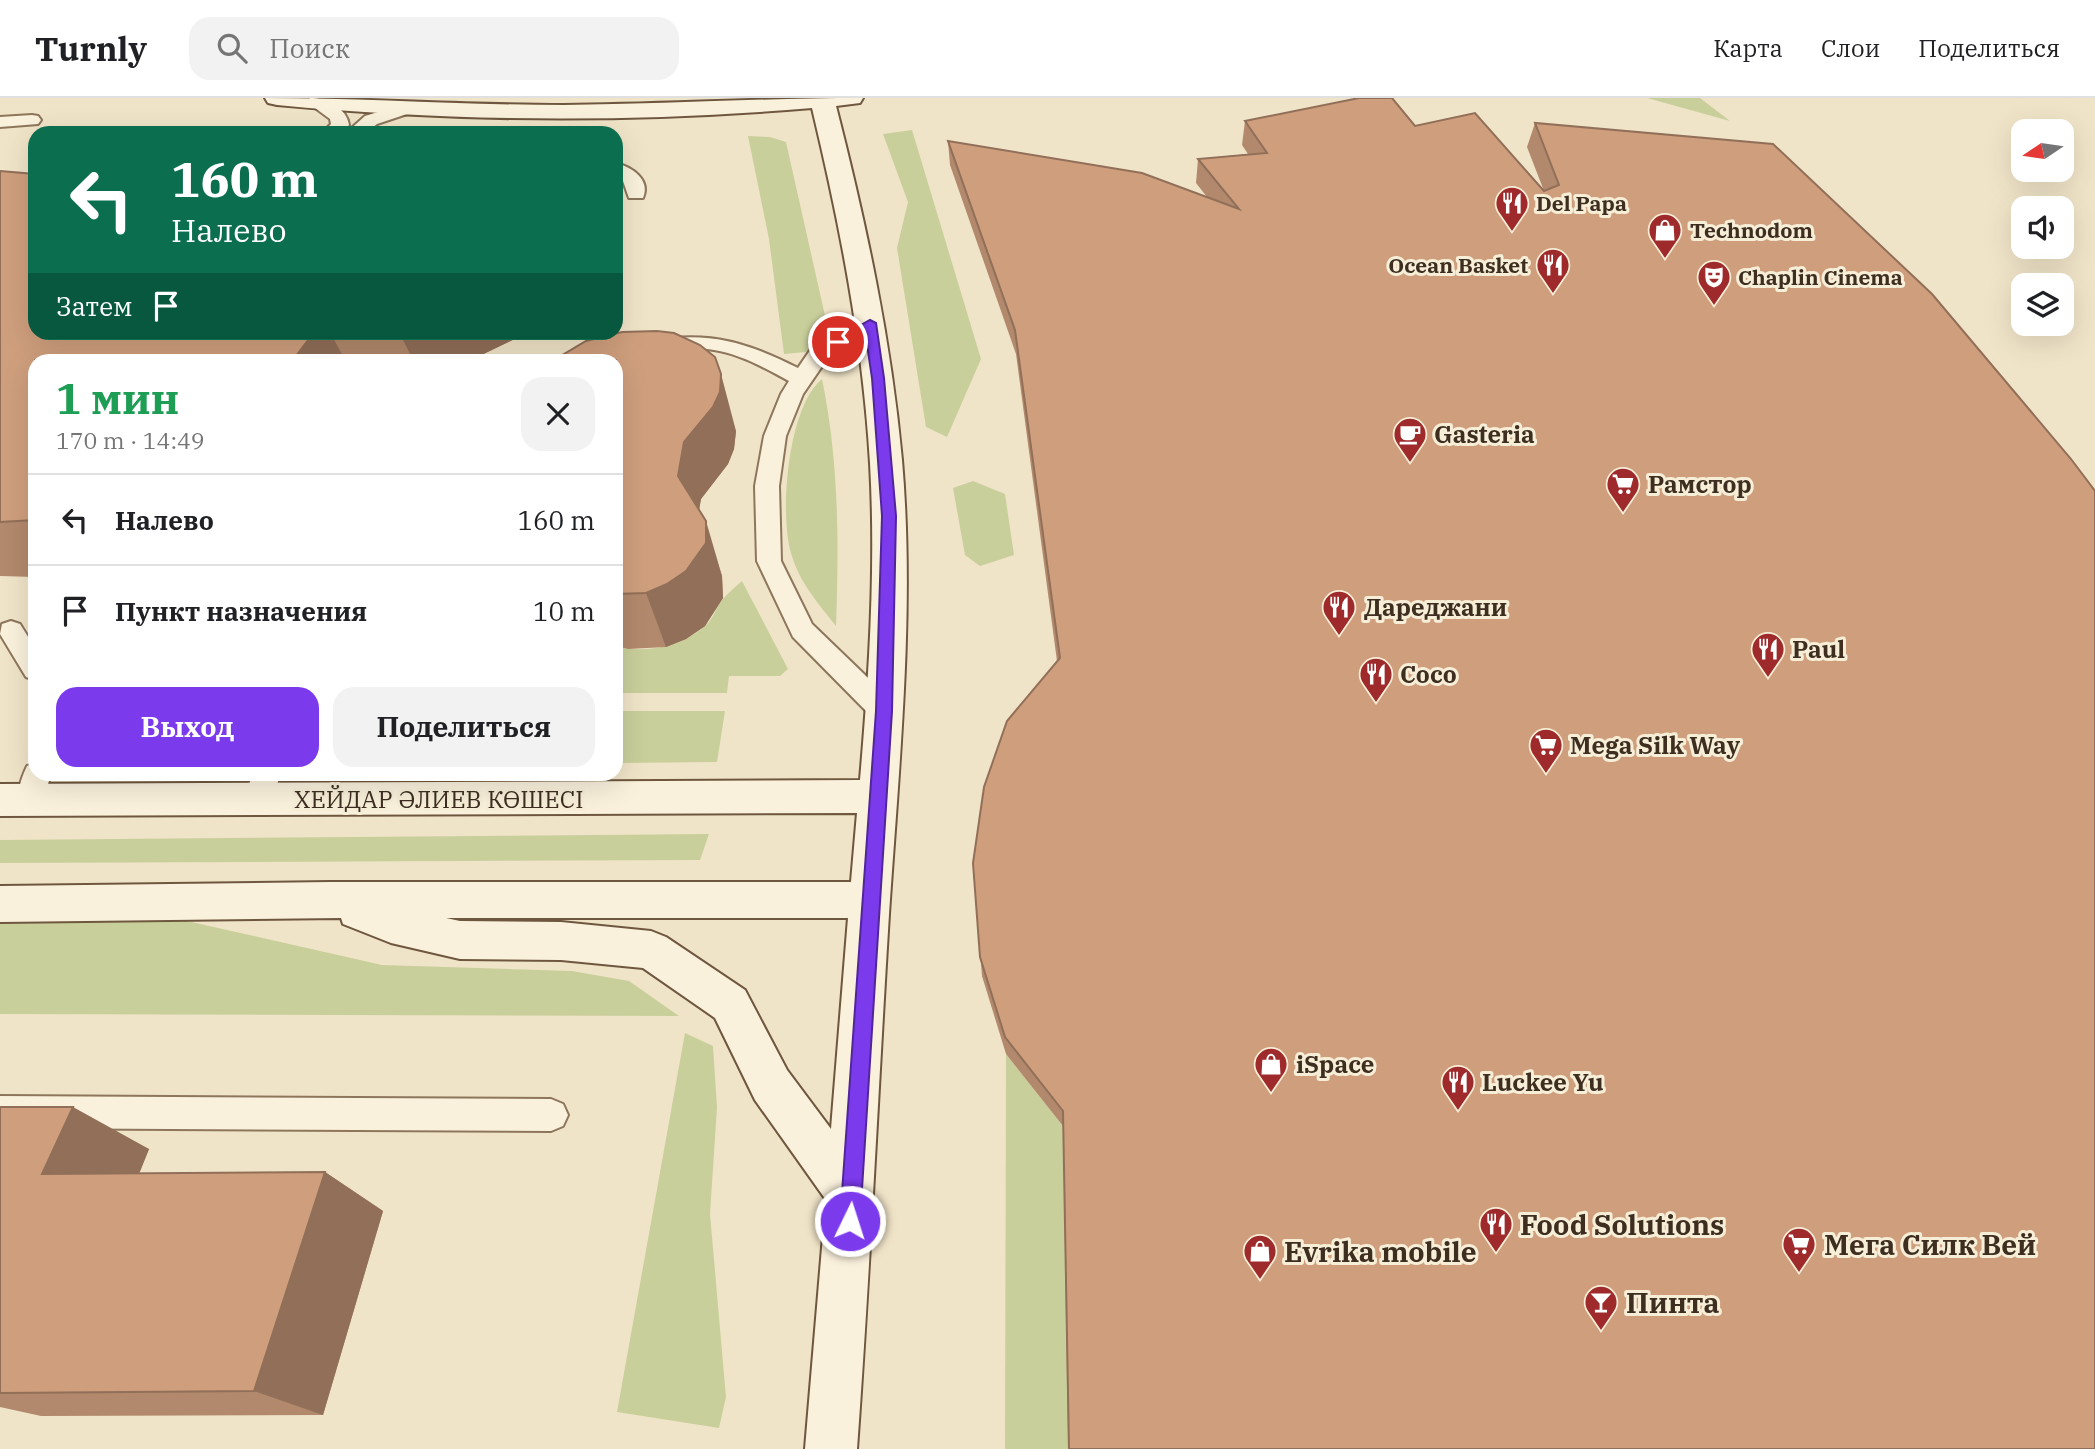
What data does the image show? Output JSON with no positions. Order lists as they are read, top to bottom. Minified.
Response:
{"streets":{"street":["ХЕЙДАР ӘЛИЕВ КӨШЕСІ"]},"places":{"restaurant":["Del Papa","Ocean Basket","Дареджани","Paul","Coco","Luckee Yu","Food Solutions"],"shop":["Technodom","iSpace","Evrika mobile"],"theatre":["Chaplin Cinema"],"cafe":["Gasteria"],"supermarket":["Рамстор","Mega Silk Way","Мега Силк Вей"],"bar":["Пинта"]},"north":"left","page":{"header":"Turnly","search":"Поиск","nav":["Карта","Слои","Поделиться"],"turn":["160 m","Налево"],"then":"Затем","heading":["1 мин","170 m · 14:49"],"list":[{"name":"Налево","value":"160 m"},{"name":"Пункт назначения","value":"10 m"}],"buttons":["Выход","Поделиться"]}}
